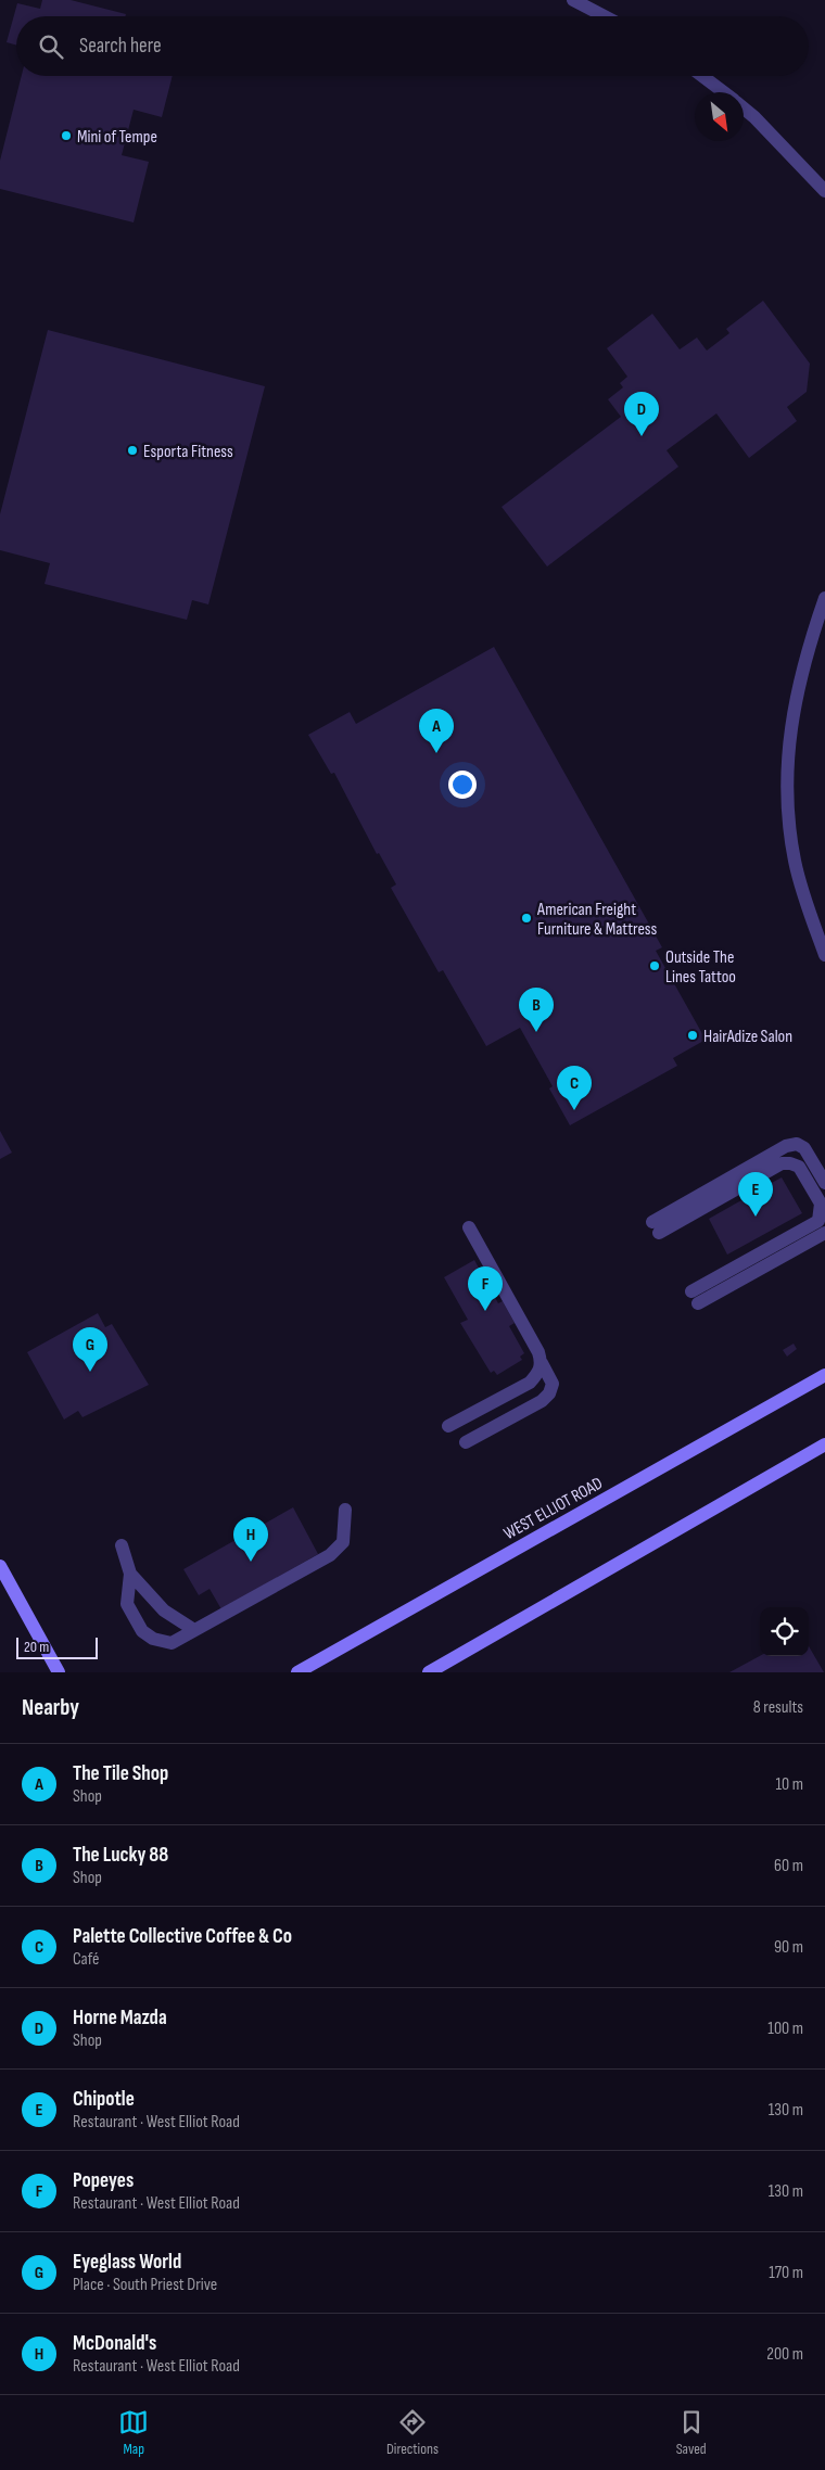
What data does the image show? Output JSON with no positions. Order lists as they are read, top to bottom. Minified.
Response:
{"streets":{"main road":["WEST ELLIOT ROAD"]},"places":["Mini of Tempe","Esporta Fitness","American Freight Furniture & Mattress","Outside The Lines Tattoo","HairAdize Salon"],"scale_bar":"20 m","north":"bottom right","page":{"search":"Search here","pins":["D","A","B","C","E","F","G","H"],"scale":"20 m","heading":["Nearby","8 results"],"list":[{"mark":"A","name":"The Tile Shop","note":"Shop","value":"10 m"},{"mark":"B","name":"The Lucky 88","note":"Shop","value":"60 m"},{"mark":"C","name":"Palette Collective Coffee & Co","note":"Café","value":"90 m"},{"mark":"D","name":"Horne Mazda","note":"Shop","value":"100 m"},{"mark":"E","name":"Chipotle","note":"Restaurant · West Elliot Road","value":"130 m"},{"mark":"F","name":"Popeyes","note":"Restaurant · West Elliot Road","value":"130 m"},{"mark":"G","name":"Eyeglass World","note":"Place · South Priest Drive","value":"170 m"},{"mark":"H","name":"McDonald's","note":"Restaurant · West Elliot Road","value":"200 m"}],"nav":["Map","Directions","Saved"]}}
